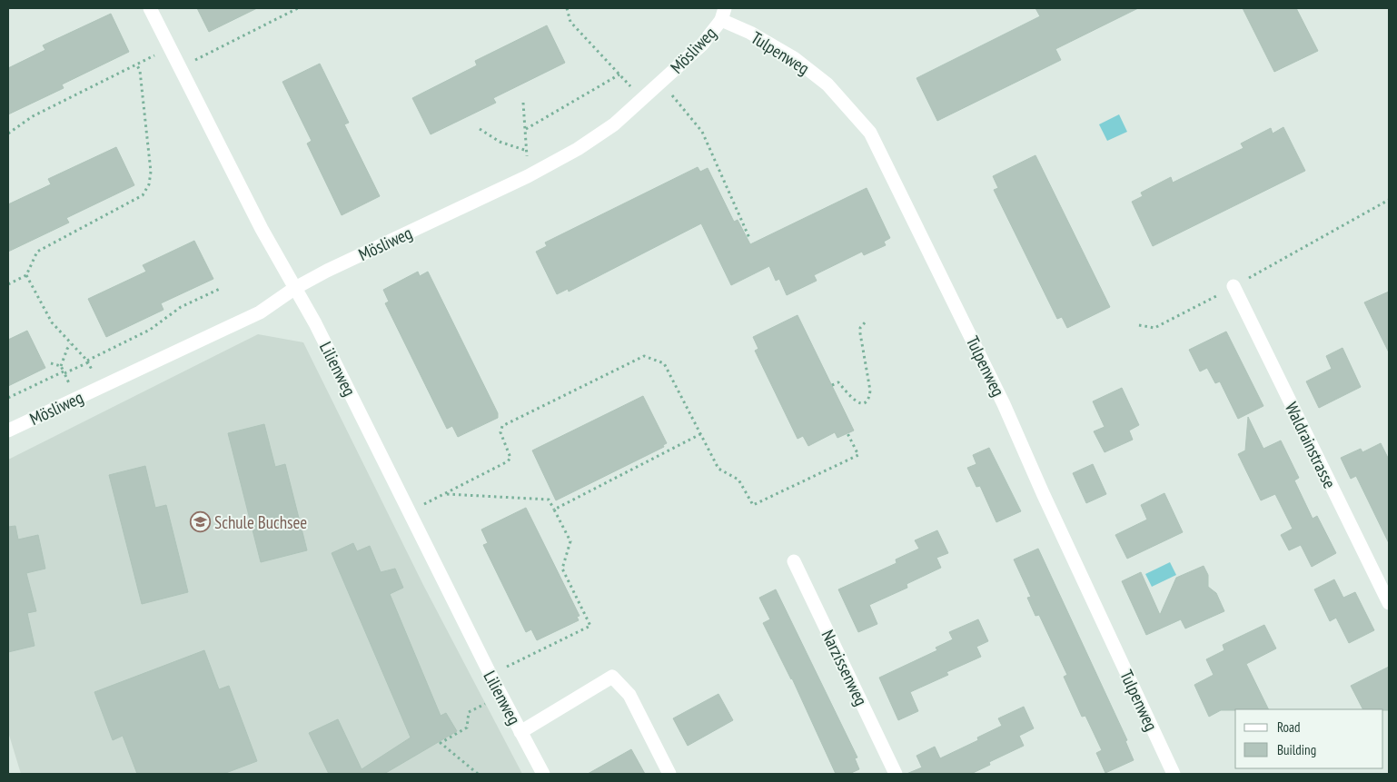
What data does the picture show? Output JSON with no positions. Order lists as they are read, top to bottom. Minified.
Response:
{"streets":{"street":["Mösliweg","Tulpenweg","Lilienweg","Waldrainstrasse","Narzissenweg"]},"crossings":[["Mösliweg","Tulpenweg"],["Mösliweg","Lilienweg"]],"places":{"school or university":["Schule Buchsee"]},"legend":["Road","Building"]}
